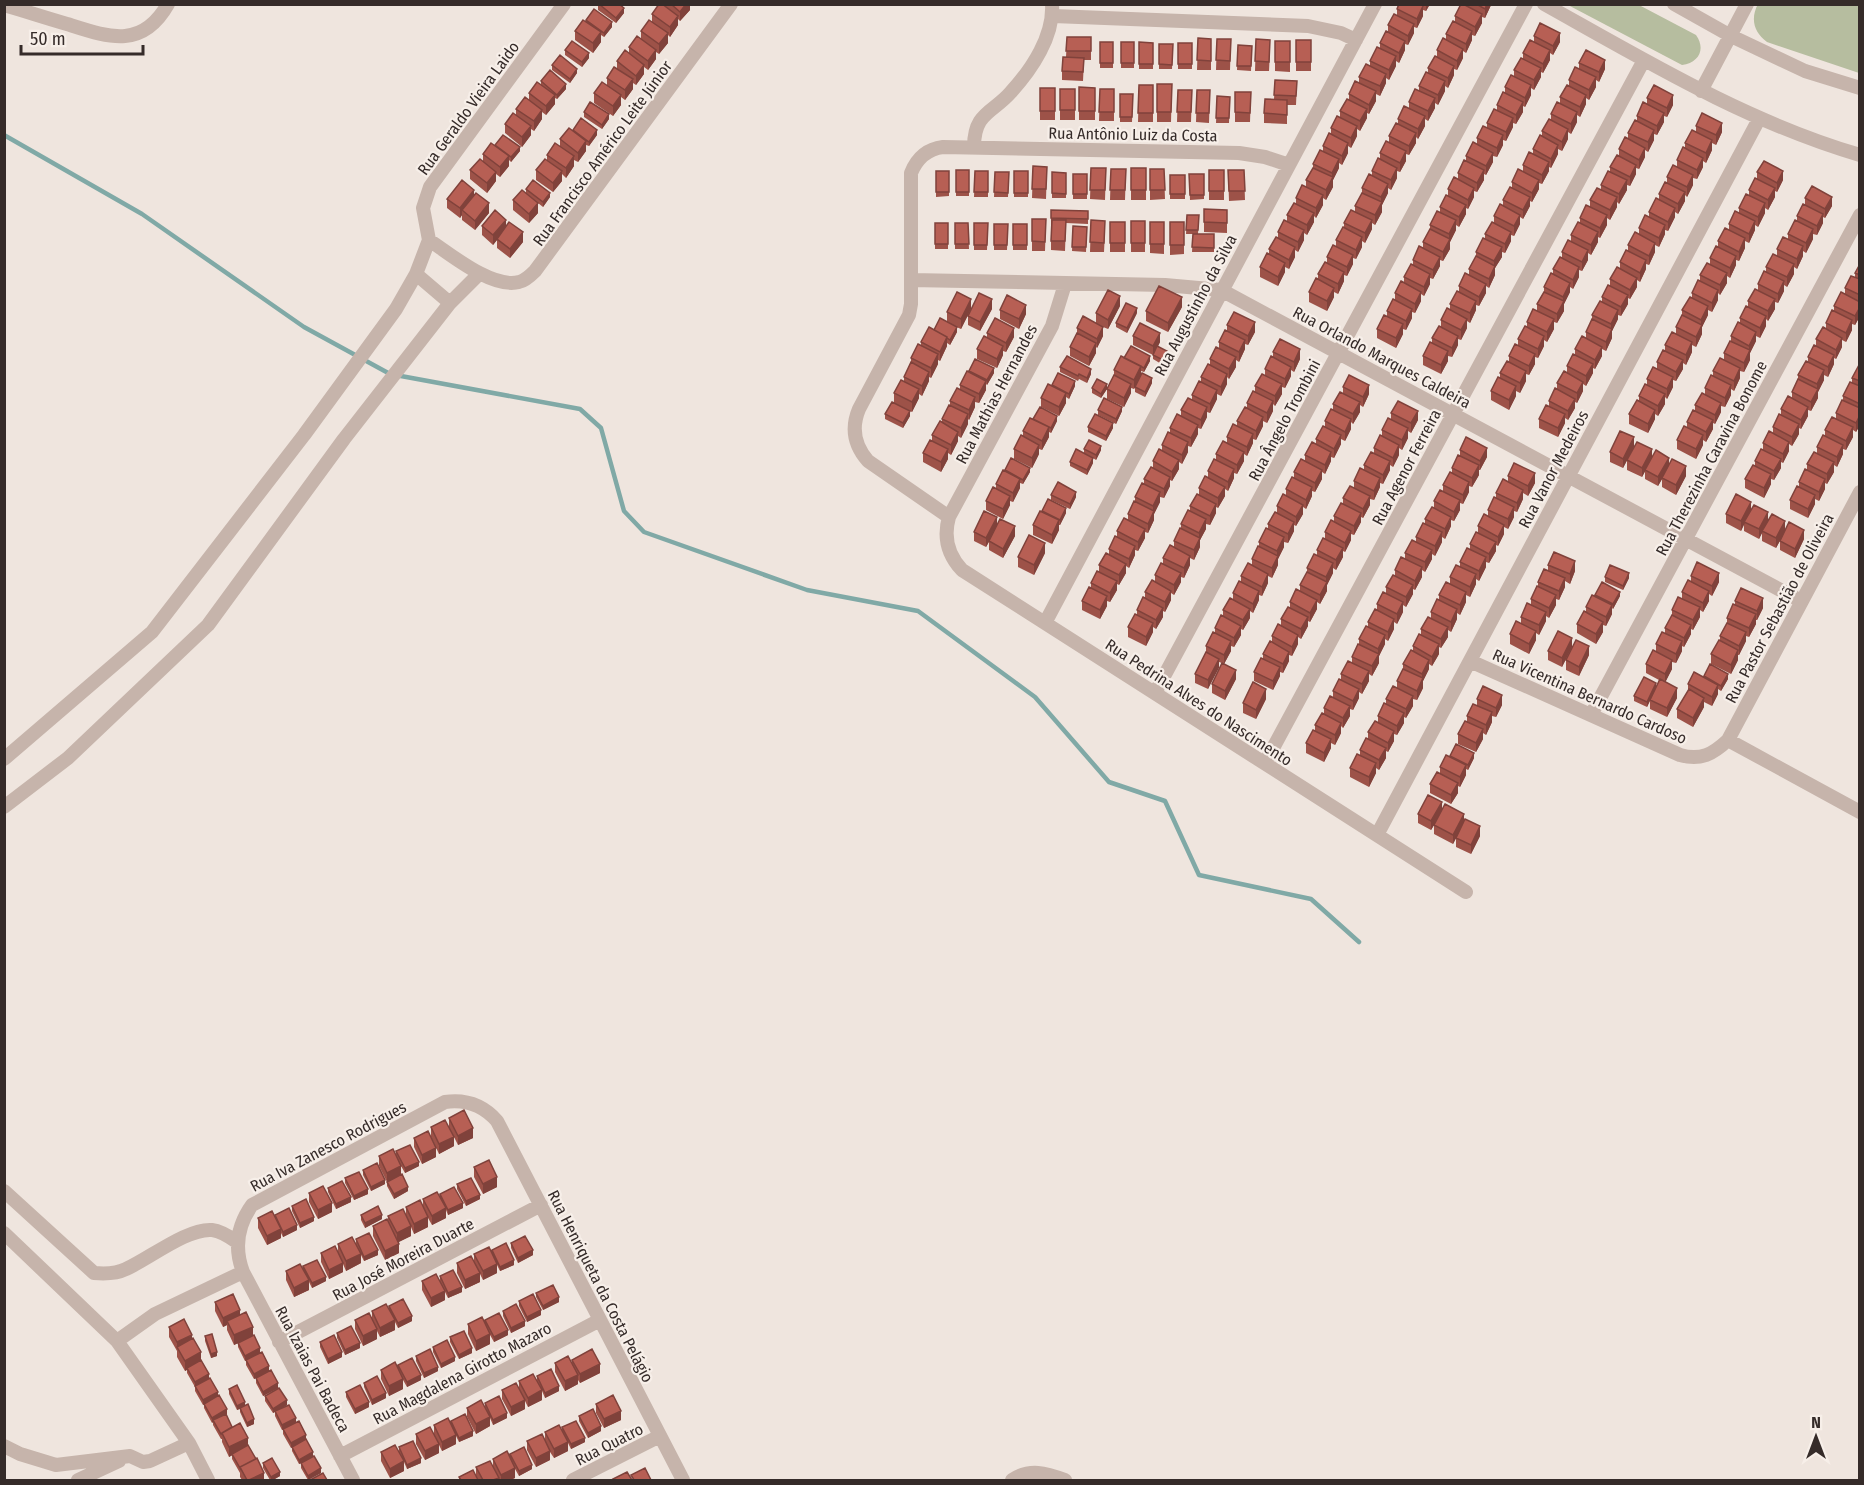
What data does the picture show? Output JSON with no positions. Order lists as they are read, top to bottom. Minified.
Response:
{"streets":{"street":["Rua Geraldo Vieira Laido","Rua Antônio Luiz da Costa","Rua Francisco Américo Leite Júnior","Rua Augustinho da Silva","Rua Orlando Marques Caldeira","Rua Mathias Hernandes","Rua Ângelo Trombini","Rua Therezinha Caravina Bonome","Rua Agenor Ferreira","Rua Vanor Medeiros","Rua Pastor Sebastião de Oliveira","Rua Vicentina Bernardo Cardoso","Rua Pedrina Alves do Nascimento","Rua Iva Zanesco Rodrigues","Rua José Moreira Duarte","Rua Henriqueta da Costa Pelágio","Rua Izaias Pai Badeca","Rua Magdalena Girotto Mazaro","Rua Quatro"]},"crossings":[["Rua Geraldo Vieira Laido","Rua Francisco Américo Leite Júnior"],["Rua Antônio Luiz da Costa","Rua Augustinho da Silva"],["Rua Antônio Luiz da Costa","Rua Orlando Marques Caldeira"],["Rua Augustinho da Silva","Rua Orlando Marques Caldeira"],["Rua Augustinho da Silva","Rua Pedrina Alves do Nascimento"],["Rua Orlando Marques Caldeira","Rua Mathias Hernandes"],["Rua Orlando Marques Caldeira","Rua Ângelo Trombini"],["Rua Orlando Marques Caldeira","Rua Therezinha Caravina Bonome"],["Rua Orlando Marques Caldeira","Rua Agenor Ferreira"],["Rua Orlando Marques Caldeira","Rua Vanor Medeiros"],["Rua Orlando Marques Caldeira","Rua Pastor Sebastião de Oliveira"],["Rua Mathias Hernandes","Rua Pedrina Alves do Nascimento"],["Rua Ângelo Trombini","Rua Pedrina Alves do Nascimento"],["Rua Therezinha Caravina Bonome","Rua Vicentina Bernardo Cardoso"],["Rua Agenor Ferreira","Rua Pedrina Alves do Nascimento"],["Rua Vanor Medeiros","Rua Vicentina Bernardo Cardoso"],["Rua Vanor Medeiros","Rua Pedrina Alves do Nascimento"],["Rua Pastor Sebastião de Oliveira","Rua Vicentina Bernardo Cardoso"],["Rua Iva Zanesco Rodrigues","Rua Henriqueta da Costa Pelágio"],["Rua José Moreira Duarte","Rua Henriqueta da Costa Pelágio"],["Rua José Moreira Duarte","Rua Izaias Pai Badeca"],["Rua Henriqueta da Costa Pelágio","Rua Magdalena Girotto Mazaro"],["Rua Henriqueta da Costa Pelágio","Rua Quatro"],["Rua Izaias Pai Badeca","Rua Magdalena Girotto Mazaro"]],"scale_bar":"50 m","north":"top"}
